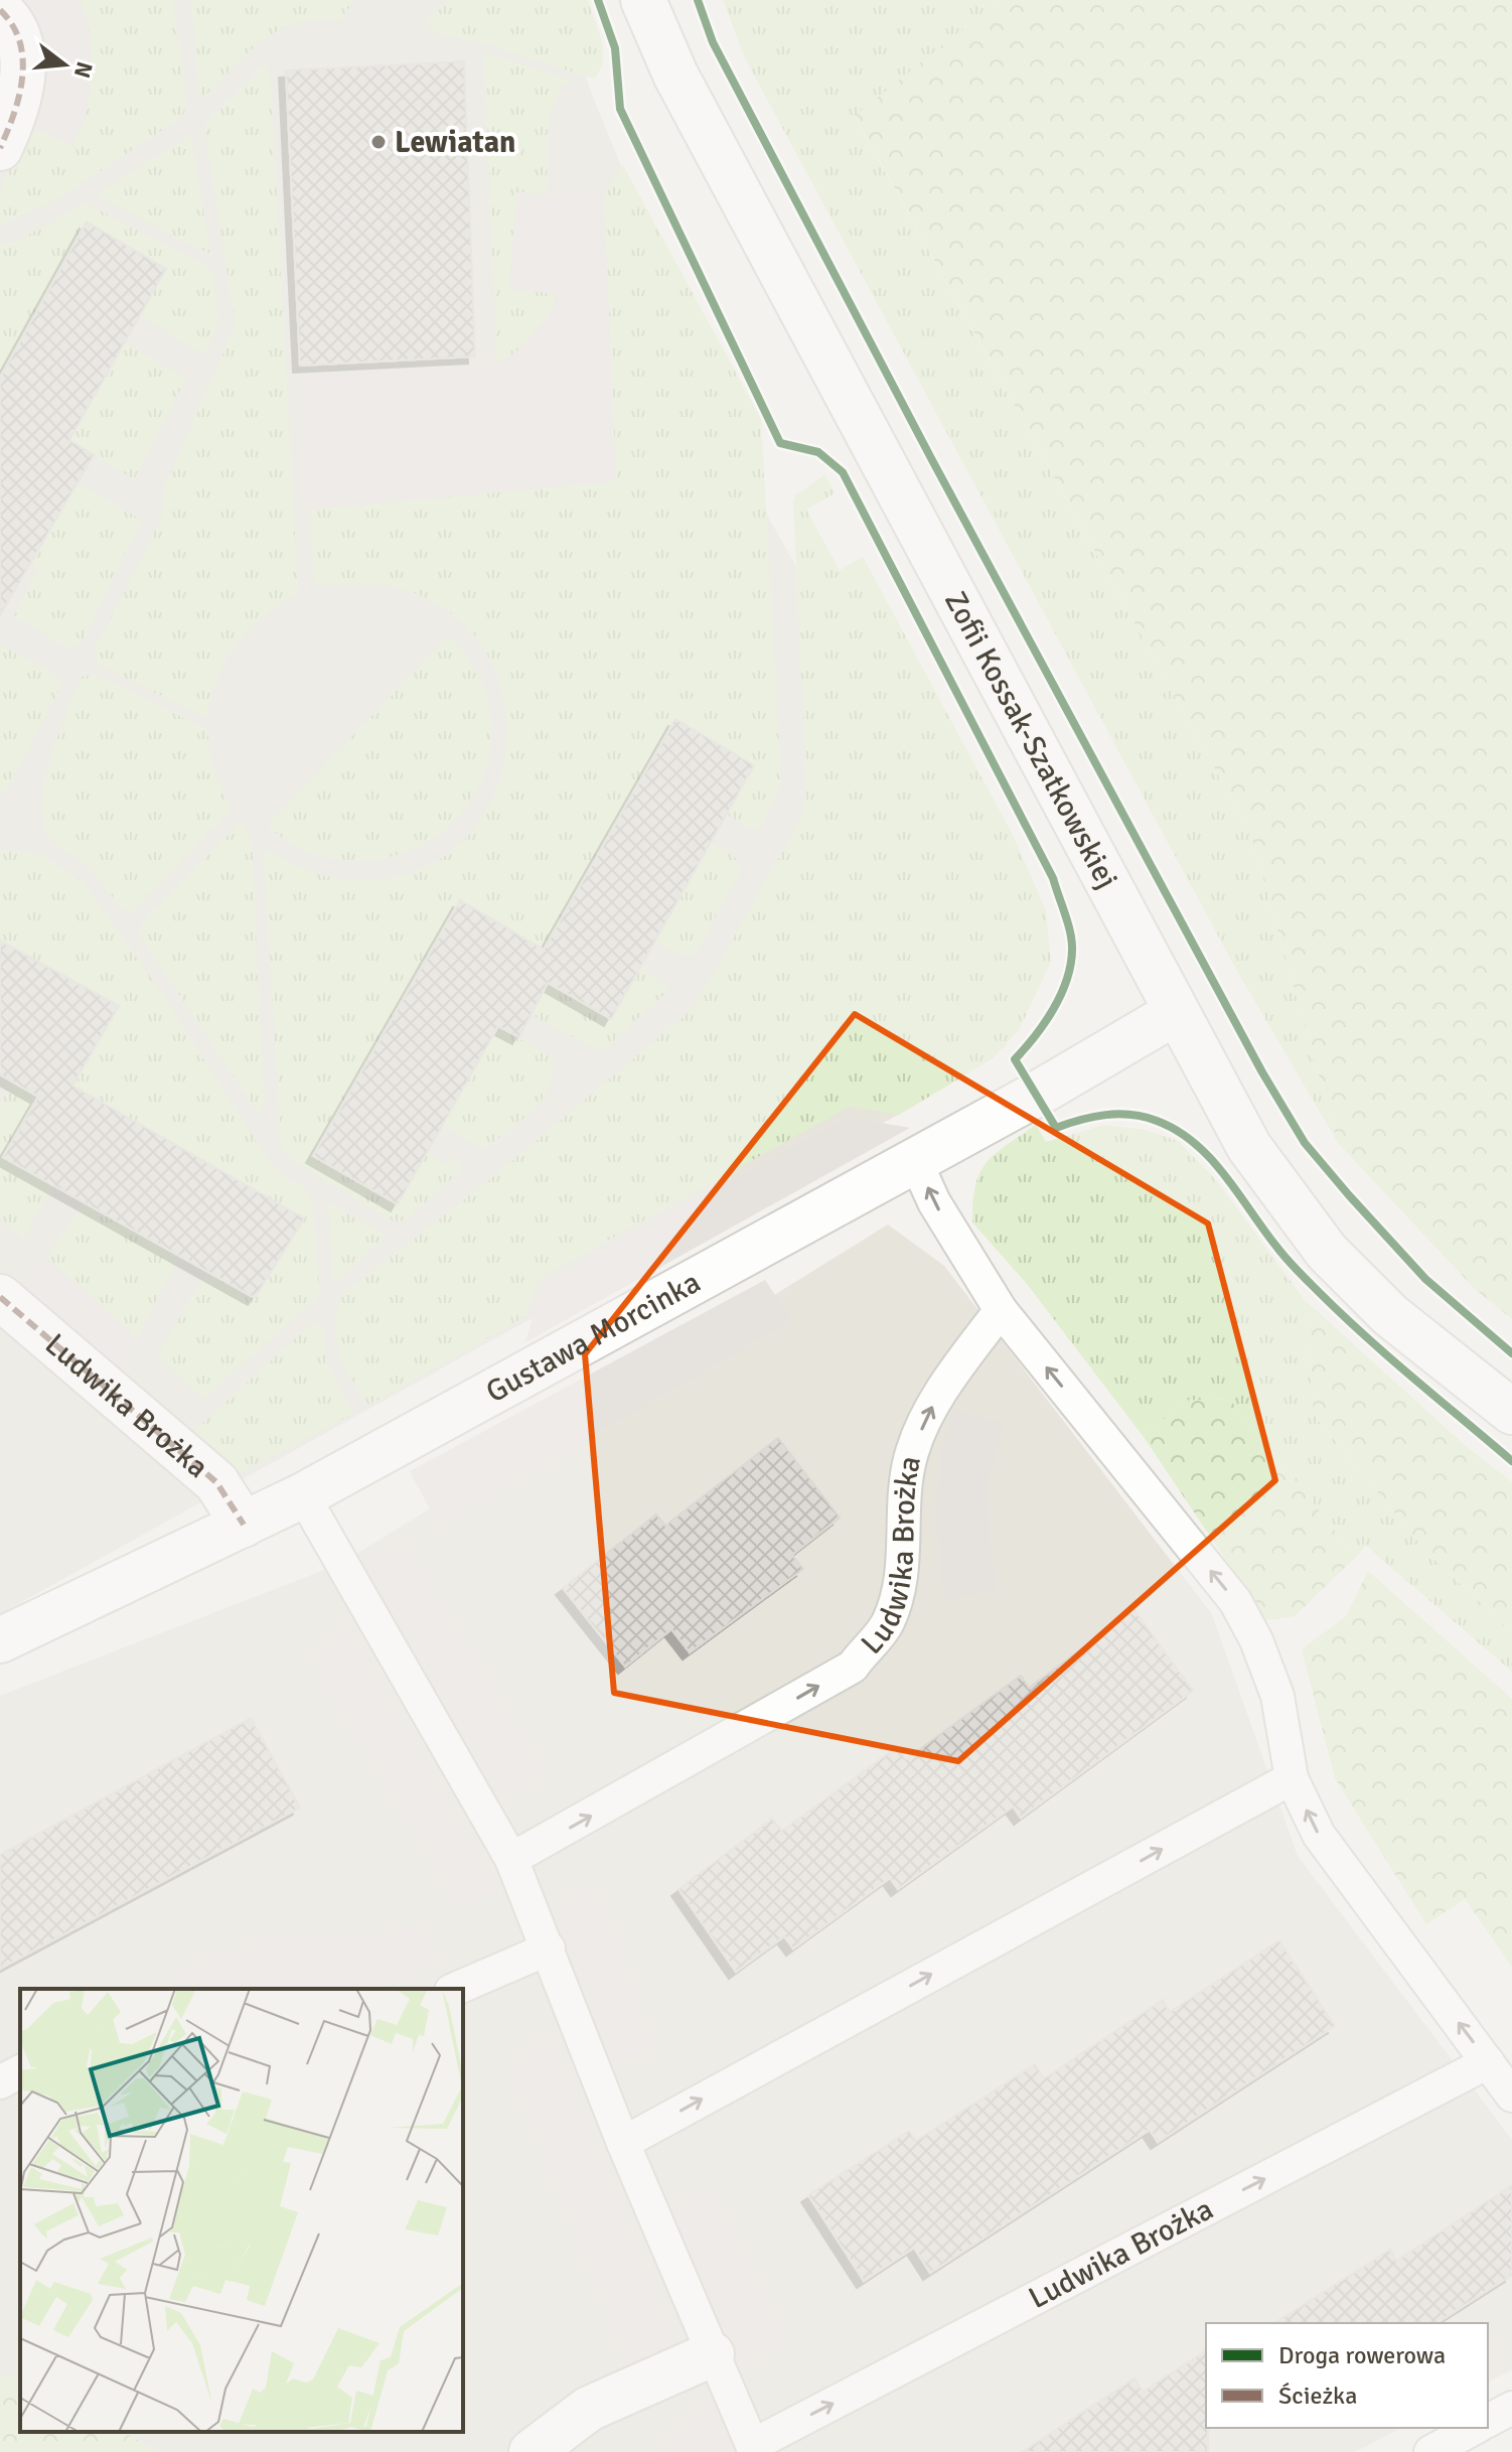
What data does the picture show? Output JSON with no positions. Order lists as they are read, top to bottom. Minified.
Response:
{"streets":{"street":["Zofii Kossak-Szatkowskiej","Gustawa Morcinka","Ludwika Brożka"]},"crossings":[["Zofii Kossak-Szatkowskiej","Gustawa Morcinka"],["Gustawa Morcinka","Ludwika Brożka"]],"one_way":["Ludwika Brożka"],"places":["Lewiatan"],"legend":["Droga rowerowa","Ścieżka"],"north":"right"}
